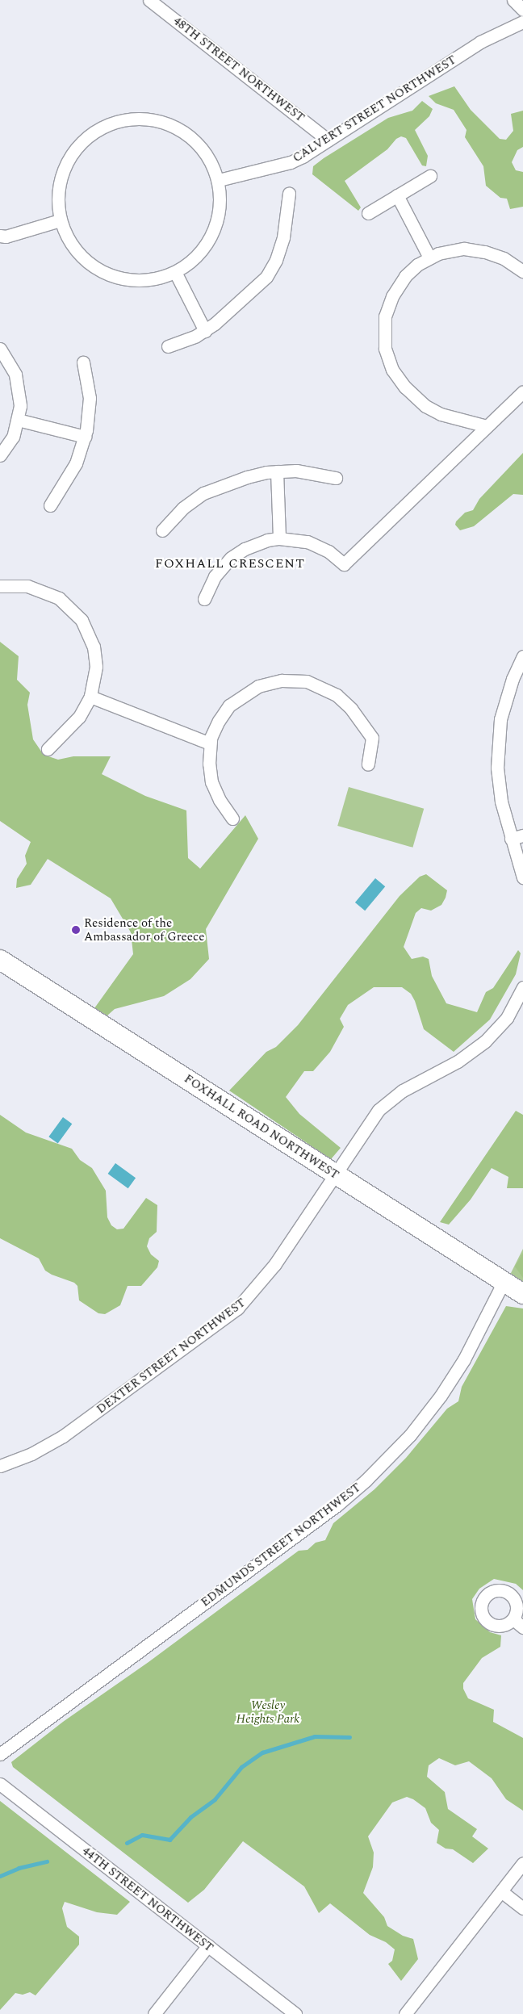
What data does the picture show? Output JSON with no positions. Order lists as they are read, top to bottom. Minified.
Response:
{"streets":{"main road":["FOXHALL ROAD NORTHWEST"],"street":["48TH STREET NORTHWEST","CALVERT STREET NORTHWEST","DEXTER STREET NORTHWEST","EDMUNDS STREET NORTHWEST","44TH STREET NORTHWEST"]},"crossings":[["48TH STREET NORTHWEST","CALVERT STREET NORTHWEST"],["FOXHALL ROAD NORTHWEST","DEXTER STREET NORTHWEST"],["FOXHALL ROAD NORTHWEST","EDMUNDS STREET NORTHWEST"]],"districts":["FOXHALL CRESCENT"],"parks":["Wesley Heights Park"],"places":["Residence of the Ambassador of Greece"]}
